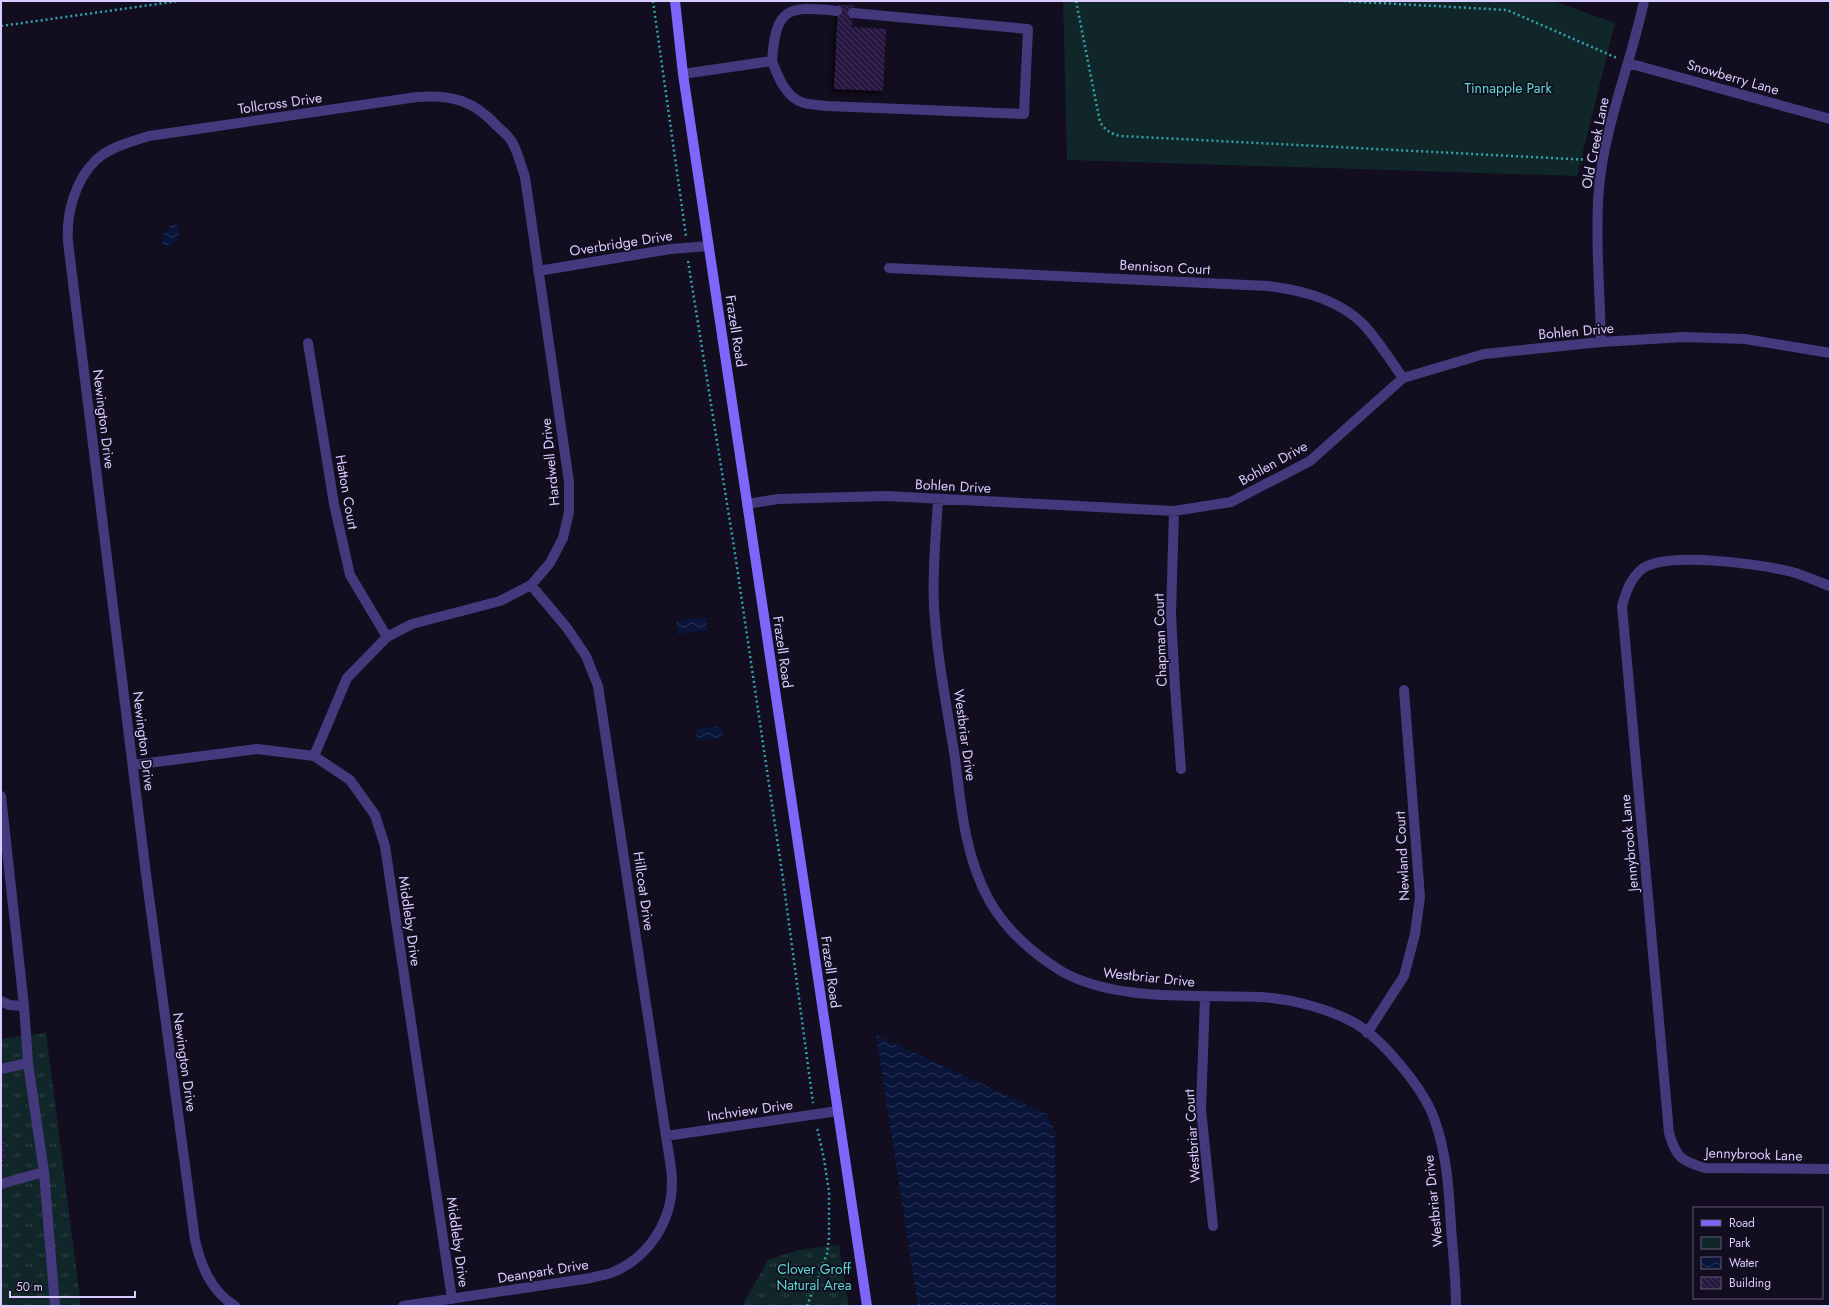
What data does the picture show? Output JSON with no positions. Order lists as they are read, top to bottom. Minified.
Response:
{"streets":{"street":["Snowberry Lane","Tollcross Drive","Old Creek Lane","Overbridge Drive","Bennison Court","Frazell Road","Bohlen Drive","Newington Drive","Hardwell Drive","Hatton Court","Chapman Court","Westbriar Drive","Jennybrook Lane","Newland Court","Hillcoat Drive","Middleby Drive","Inchview Drive","Westbriar Court","Deanpark Drive"]},"crossings":[["Snowberry Lane","Old Creek Lane"],["Tollcross Drive","Newington Drive"],["Tollcross Drive","Hardwell Drive"],["Old Creek Lane","Bohlen Drive"],["Overbridge Drive","Frazell Road"],["Overbridge Drive","Hardwell Drive"],["Bennison Court","Bohlen Drive"],["Frazell Road","Bohlen Drive"],["Frazell Road","Inchview Drive"],["Bohlen Drive","Chapman Court"],["Bohlen Drive","Westbriar Drive"],["Newington Drive","Middleby Drive"],["Hardwell Drive","Hatton Court"],["Hardwell Drive","Hillcoat Drive"],["Hardwell Drive","Middleby Drive"],["Westbriar Drive","Newland Court"],["Westbriar Drive","Westbriar Court"],["Hillcoat Drive","Inchview Drive"],["Hillcoat Drive","Deanpark Drive"],["Middleby Drive","Deanpark Drive"]],"parks":["Tinnapple Park","Clover Groff Natural Area"],"legend":["Road","Park","Water","Building"],"scale_bar":"50 m"}
